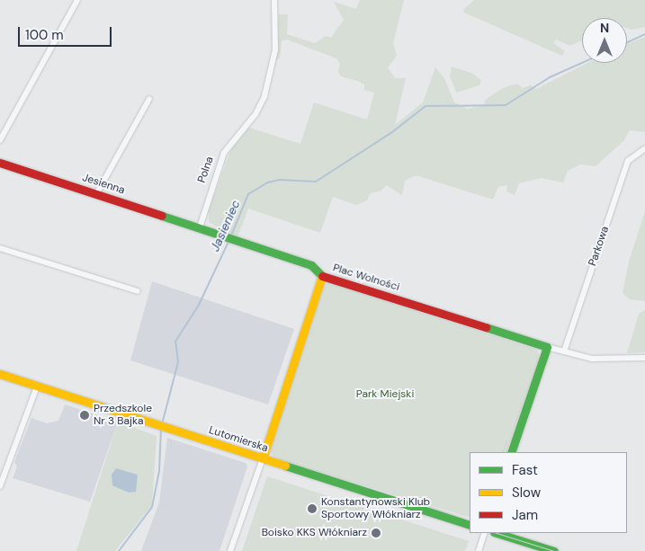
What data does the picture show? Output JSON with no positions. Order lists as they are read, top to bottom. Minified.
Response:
{"streets":{"street":["Polna","Jesienna","Parkowa","Plac Wolności","Lutomierska"]},"crossings":[["Polna","Jesienna"],["Plac Wolności","Lutomierska"]],"water":["Jasieniec"],"parks":["Park Miejski"],"places":["Przedszkole Nr 3 Bajka","Konstantynowski Klub Sportowy Włókniarz","Boisko KKS Włókniarz"],"legend":["Fast","Slow","Jam"],"scale_bar":"100 m","north":"top"}
